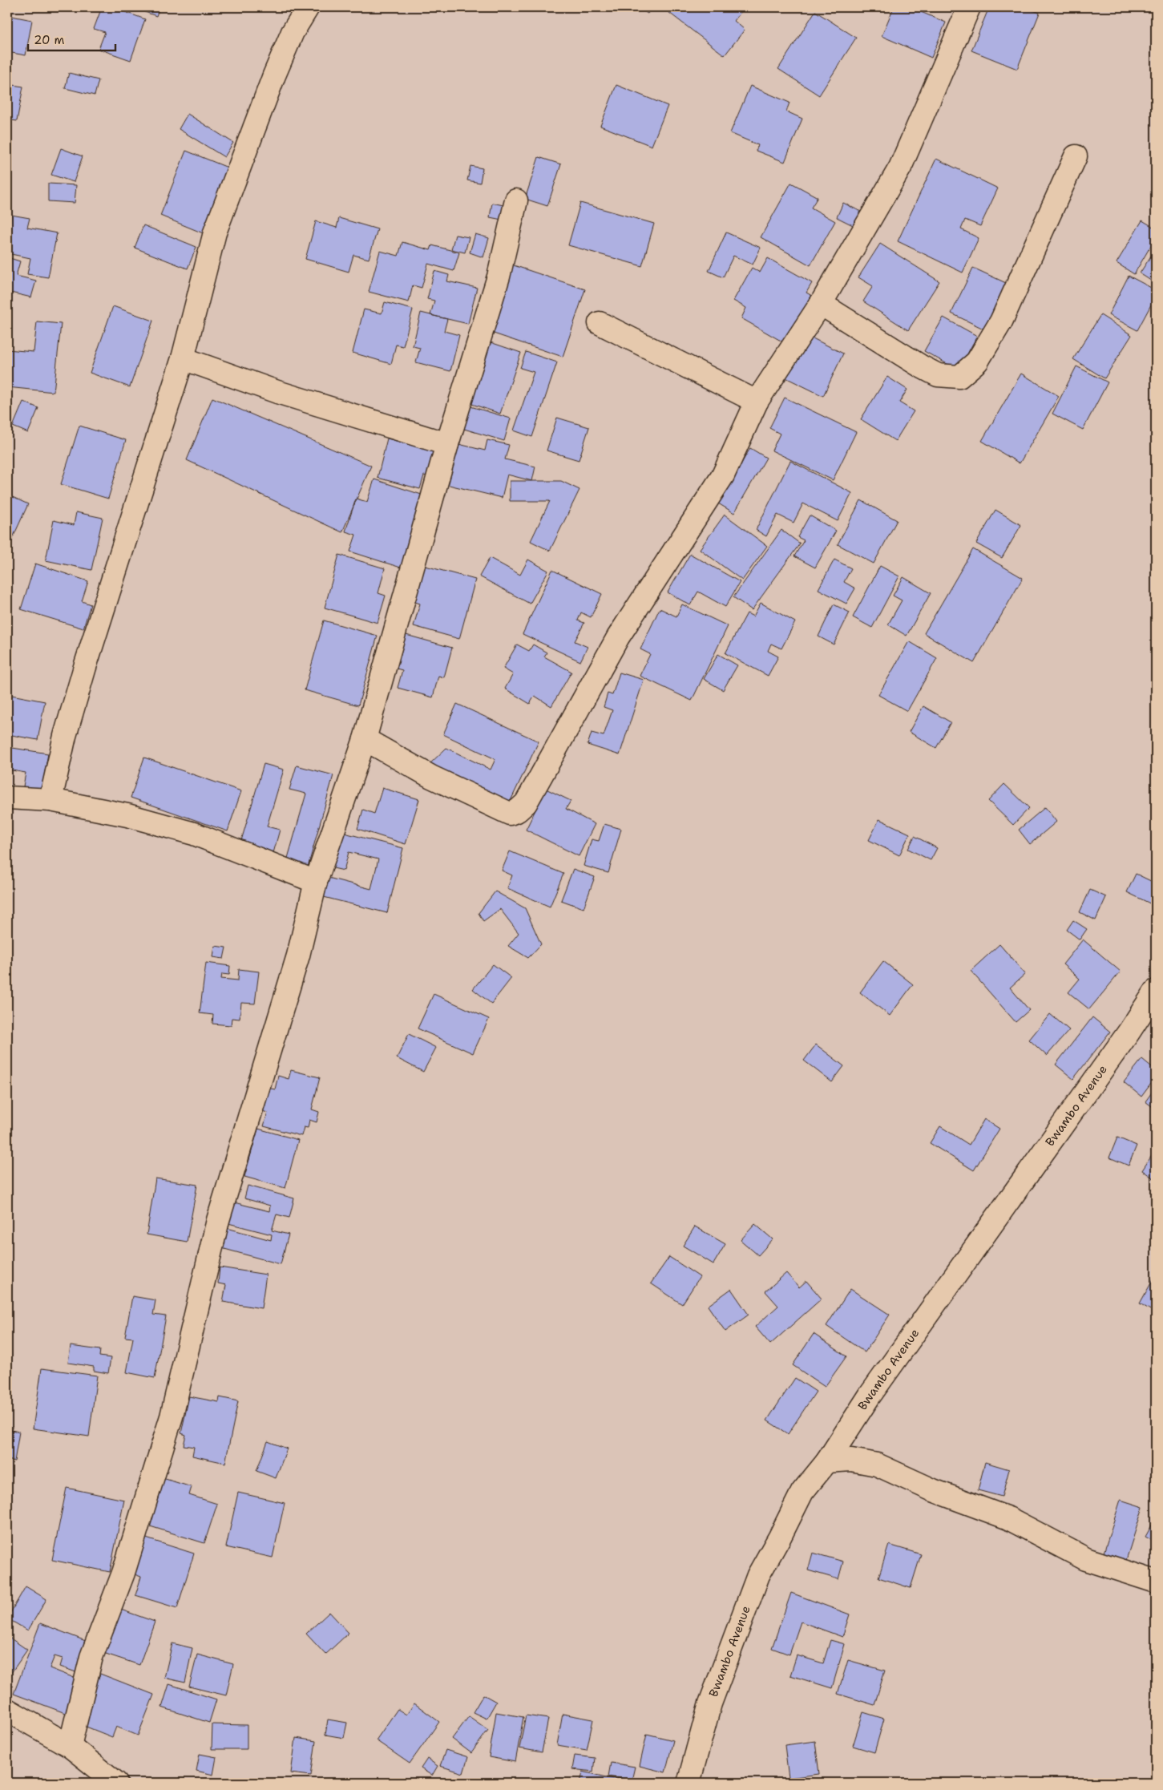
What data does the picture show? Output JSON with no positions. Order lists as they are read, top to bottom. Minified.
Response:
{"streets":{"street":["Bwambo Avenue"]},"scale_bar":"20 m"}
